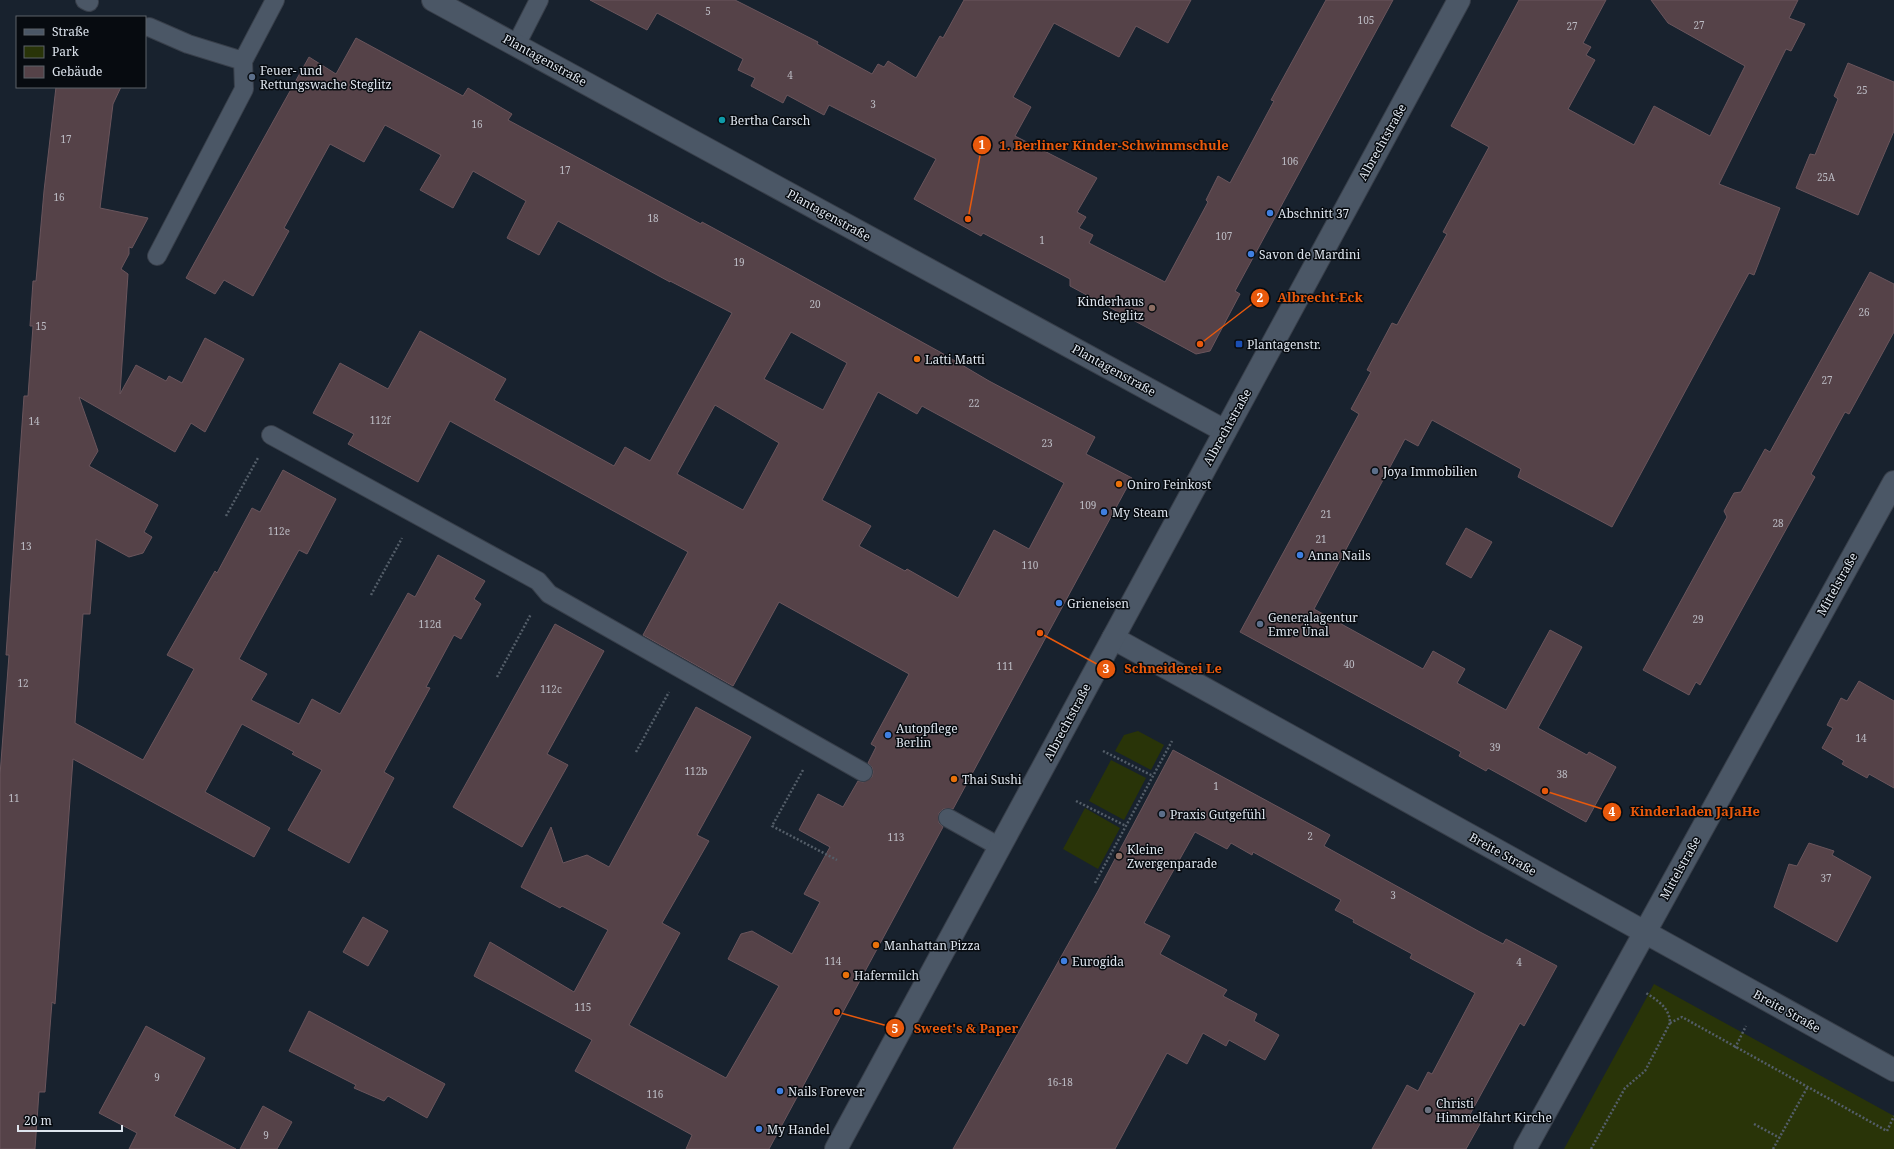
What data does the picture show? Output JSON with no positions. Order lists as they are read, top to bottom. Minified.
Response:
{"streets":{"street":["Plantagenstraße","Albrechtstraße","Mittelstraße","Breite Straße"]},"crossings":[["Plantagenstraße","Albrechtstraße"],["Albrechtstraße","Breite Straße"],["Mittelstraße","Breite Straße"]],"places":{"other":["Feuer- und Rettungswache Steglitz","Bertha Carsch","Abschnitt 37","1. Berliner Kinder-Schwimmschule","Savon de Mardini","Kinderhaus Steglitz","Albrecht-Eck","Latti Matti","Joya Immobilien","Oniro Feinkost","My Steam","Anna Nails","Grieneisen","Generalagentur Emre Ünal","Schneiderei Le","Autopflege Berlin","Thai Sushi","Kinderladen JaJaHe","Praxis Gutgefühl","Kleine Zwergenparade","Manhattan Pizza","Eurogida","Hafermilch","Sweet's & Paper","Nails Forever","Christi Himmelfahrt Kirche","My Handel"],"transit":["Plantagenstr."]},"house_numbers":["5","105","27","27","4","25","3","16","17","106","17","25A","16","18","107","1","19","20","26","15","27","22","112f","14","23","109","21","28","112e","21","13","110","29","112d","40","111","12","112c","14","39","112b","38","1","11","2","113","37","3","114","4","115","9","16-18","116","9"],"legend":["Straße","Park","Gebäude"],"scale_bar":"20 m"}
